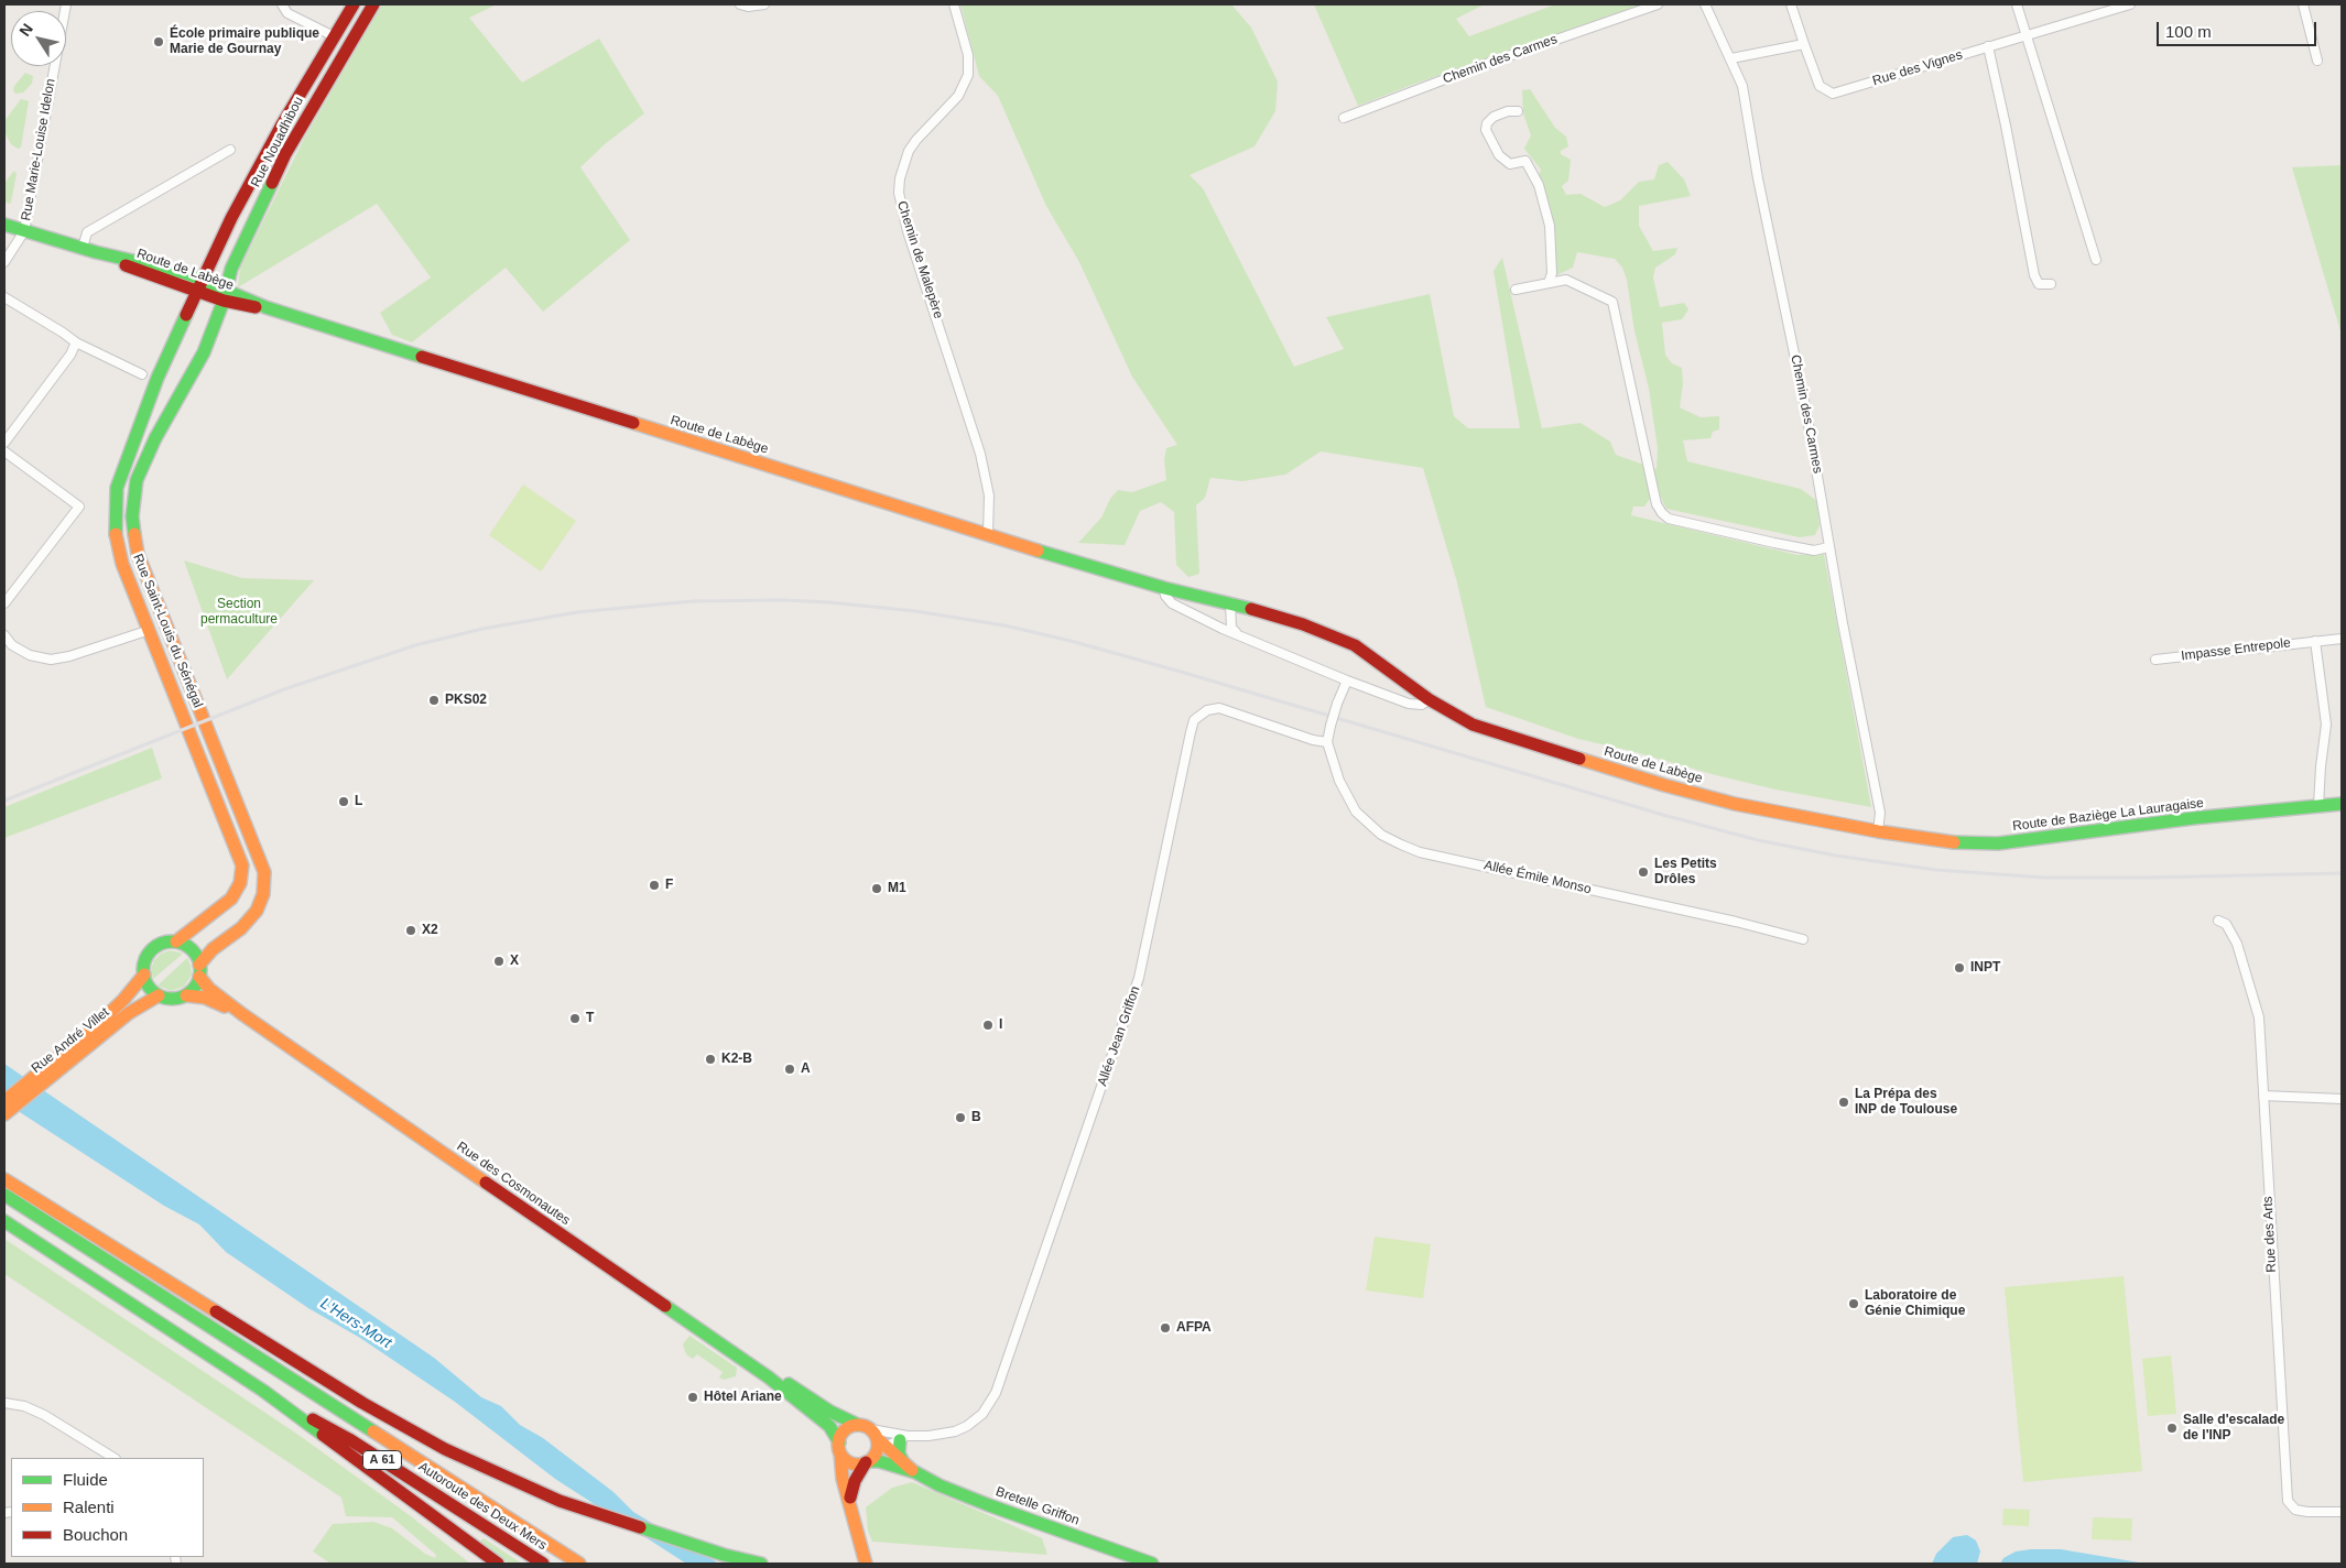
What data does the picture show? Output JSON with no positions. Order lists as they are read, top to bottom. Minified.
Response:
{"streets":{"main road":["Rue Nouadhibou","Route de Labège","Rue Saint-Louis du Sénégal","Route de Baziège La Lauragaise","Rue André Villet","Rue des Cosmonautes","A 61","Autoroute des Deux Mers","Bretelle Griffon"],"street":["Chemin des Carmes","Rue des Vignes","Rue Marie-Louise Idelon","Chemin de Malepère","Impasse Entrepole","Allée Émile Monso","Allée Jean Griffon","Rue des Arts"]},"crossings":[["Chemin des Carmes","Route de Labège"],["Chemin des Carmes","Route de Baziège La Lauragaise"],["Rue Nouadhibou","Route de Labège"],["Rue Nouadhibou","Rue Saint-Louis du Sénégal"],["Rue Marie-Louise Idelon","Route de Labège"],["Chemin de Malepère","Route de Labège"],["Route de Labège","Rue Saint-Louis du Sénégal"],["Route de Labège","Route de Baziège La Lauragaise"],["Rue Saint-Louis du Sénégal","Rue André Villet"],["Rue Saint-Louis du Sénégal","Rue des Cosmonautes"],["Allée Émile Monso","Allée Jean Griffon"],["Allée Jean Griffon","Rue des Cosmonautes"],["Allée Jean Griffon","Bretelle Griffon"],["Rue André Villet","Rue des Cosmonautes"],["Rue des Cosmonautes","Bretelle Griffon"],["A 61","Autoroute des Deux Mers"]],"water":["L'Hers-Mort"],"parks":["Section permaculture"],"places":["École primaire publique Marie de Gournay","PKS02","L","Les Petits Drôles","F","M1","X2","X","INPT","T","I","K2-B","A","La Prépa des INP de Toulouse","B","Laboratoire de Génie Chimique","AFPA","Hôtel Ariane","Salle d'escalade de l'INP"],"legend":["Fluide","Ralenti","Bouchon"],"scale_bar":"100 m","north":"top left"}
